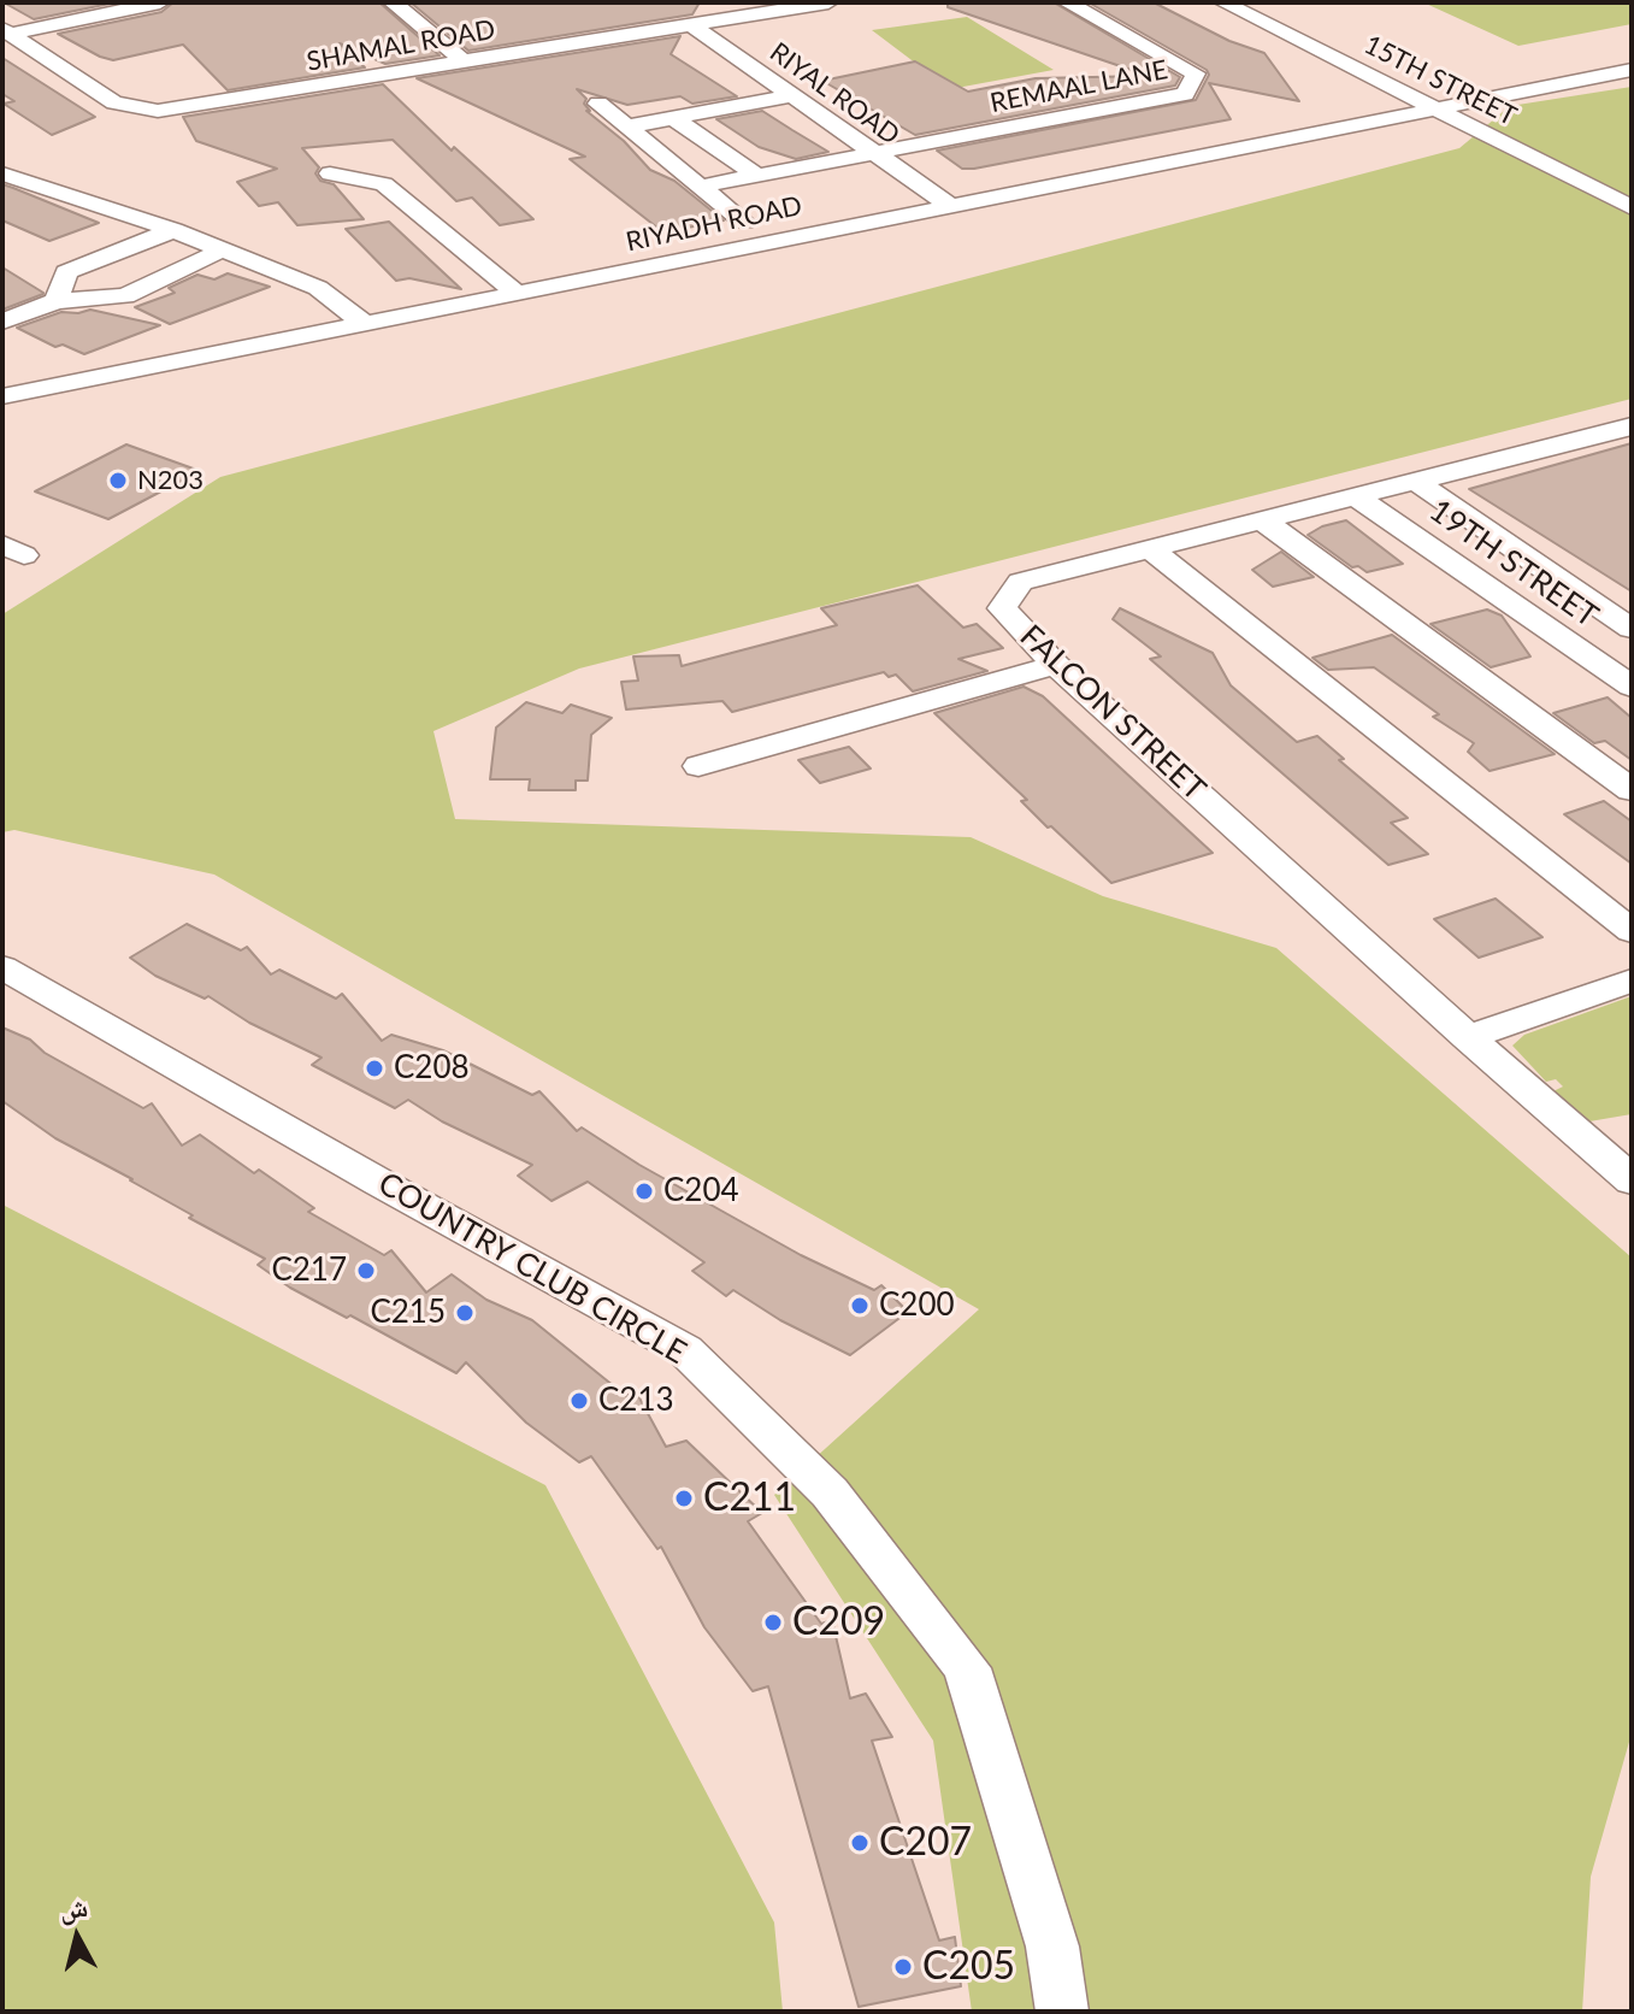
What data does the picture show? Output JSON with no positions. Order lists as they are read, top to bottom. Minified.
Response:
{"streets":{"street":["SHAMAL ROAD","15TH STREET","REMAAL LANE","RIYAL ROAD","RIYADH ROAD","19TH STREET","FALCON STREET","COUNTRY CLUB CIRCLE"]},"crossings":[["SHAMAL ROAD","RIYAL ROAD"],["15TH STREET","RIYADH ROAD"],["REMAAL LANE","RIYAL ROAD"],["RIYAL ROAD","RIYADH ROAD"],["19TH STREET","FALCON STREET"]],"places":["N203","C208","C204","C217","C200","C215","C213","C211","C209","C207","C205"],"north":"top"}
